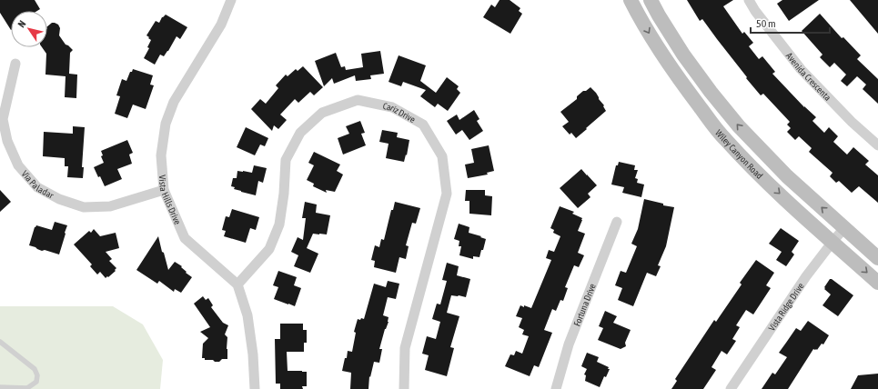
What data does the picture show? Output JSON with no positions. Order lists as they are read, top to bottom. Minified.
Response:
{"streets":{"main road":["Wiley Canyon Road"],"street":["Avenida Crescenta","Cariz Drive","Via Paladar","Vista Hills Drive","Fortuna Drive","Vista Ridge Drive"]},"crossings":[["Cariz Drive","Vista Hills Drive"],["Wiley Canyon Road","Vista Ridge Drive"],["Via Paladar","Vista Hills Drive"]],"scale_bar":"50 m","north":"top left"}
